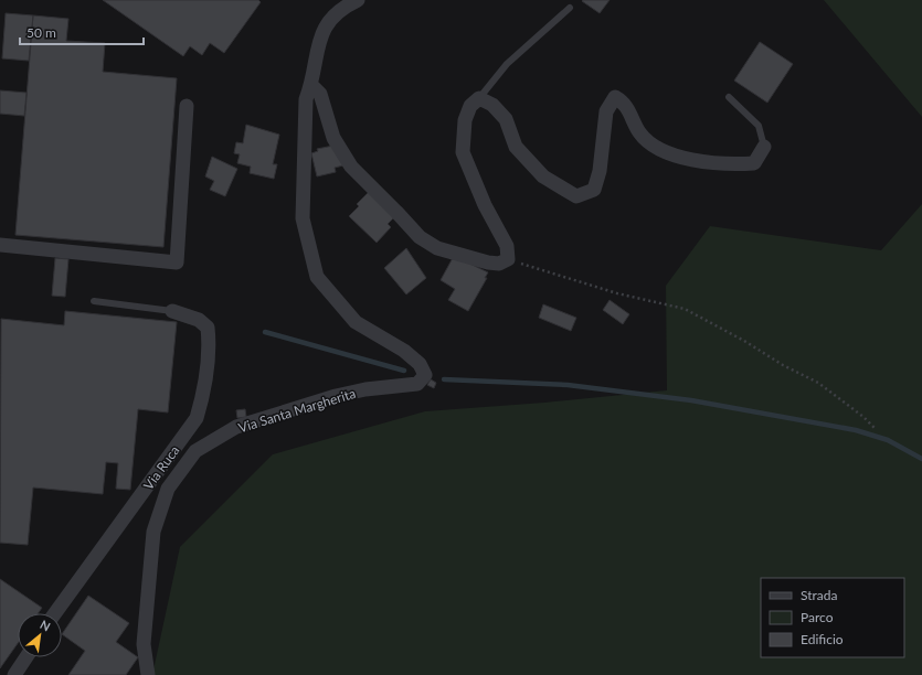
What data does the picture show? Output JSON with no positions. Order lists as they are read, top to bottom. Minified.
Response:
{"streets":{"street":["Via Santa Margherita","Via Ruca"]},"legend":["Strada","Parco","Edificio"],"scale_bar":"50 m","north":"top right"}
